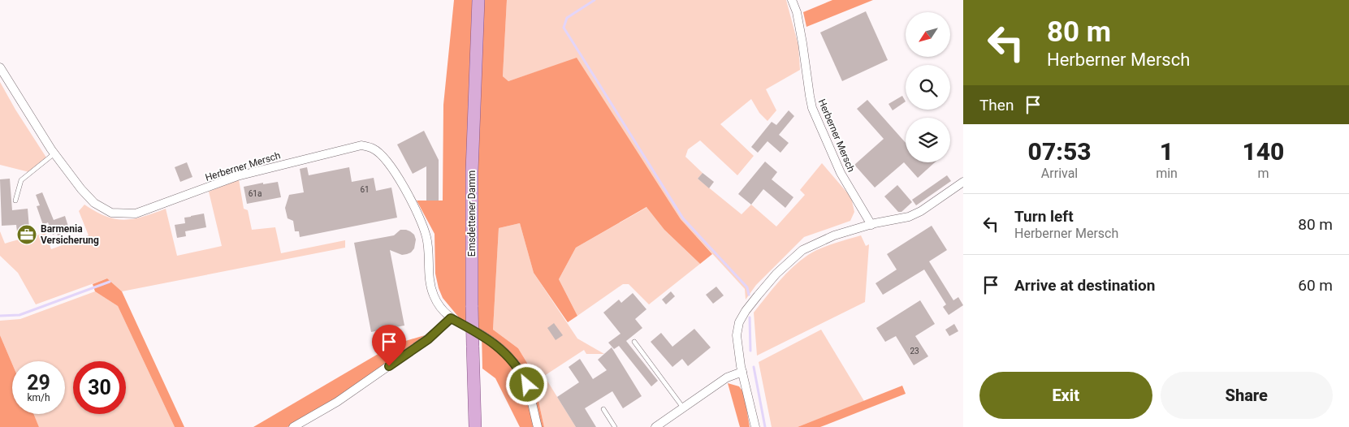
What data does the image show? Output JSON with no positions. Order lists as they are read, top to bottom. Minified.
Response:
{"streets":{"main road":["Emsdettener Damm"],"street":["Herberner Mersch"]},"places":{"office":["Barmenia Versicherung"]},"house_numbers":["61","61a","23"],"north":"bottom left","page":{"turn":["80 m","Herberner Mersch"],"then":"Then","eta":["07:53","Arrival","1","min","140","m"],"list":[{"name":"Turn left","note":"Herberner Mersch","value":"80 m"},{"name":"Arrive at destination","value":"60 m"}],"speed":"29 km/h","limit":"30","buttons":["Exit","Share"]}}
